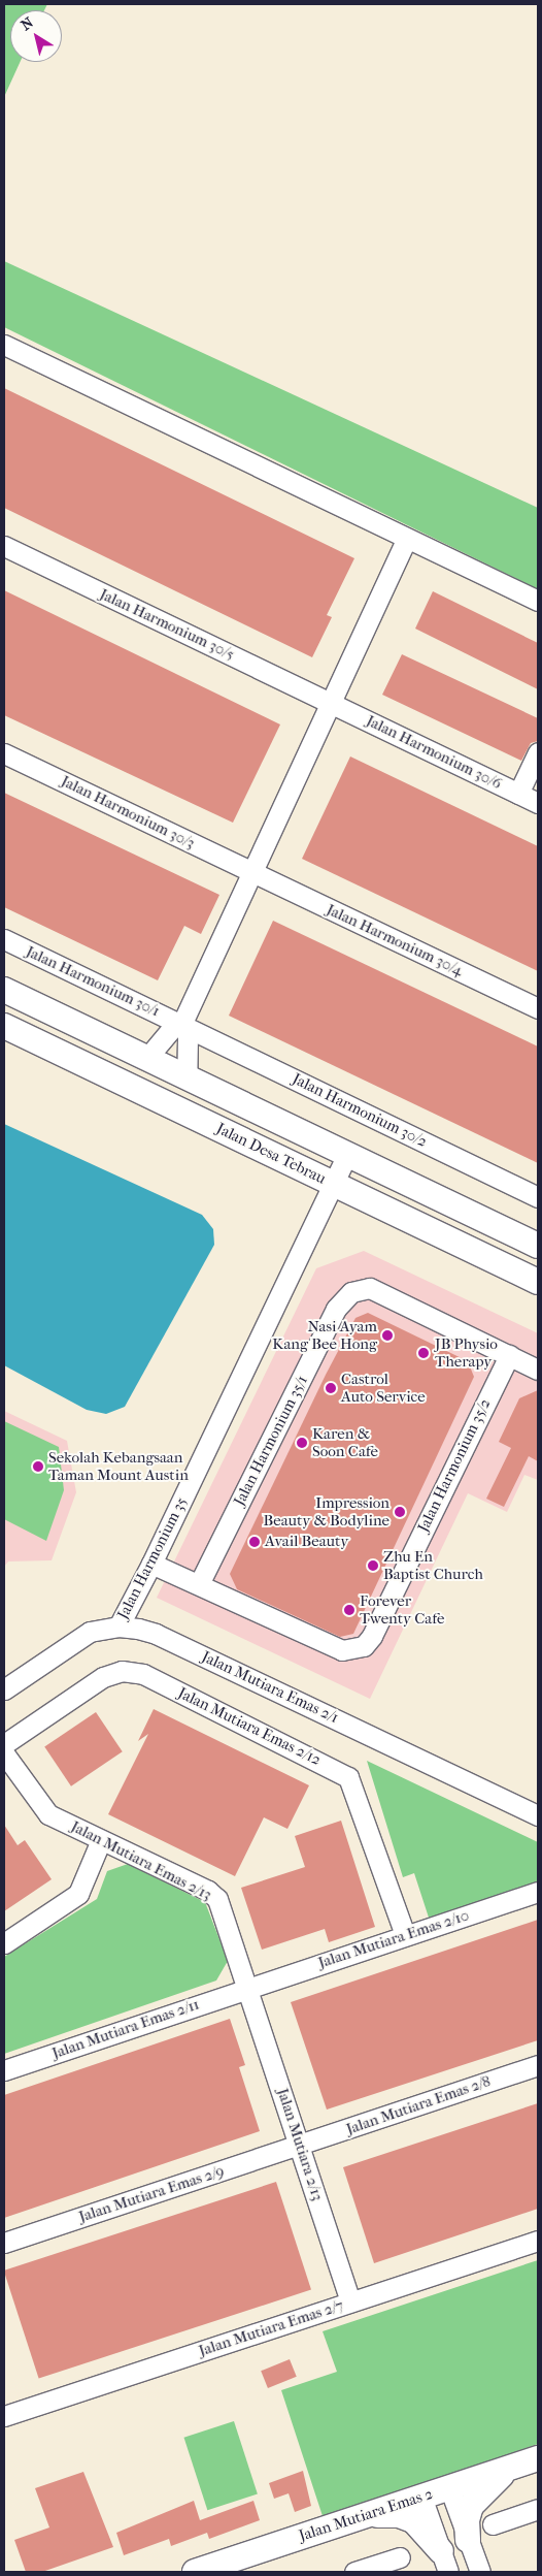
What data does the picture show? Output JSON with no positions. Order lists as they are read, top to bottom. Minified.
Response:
{"streets":{"street":["Jalan Harmonium 30/5","Jalan Harmonium 30/6","Jalan Harmonium 30/3","Jalan Harmonium 30/4","Jalan Harmonium 30/1","Jalan Harmonium 30/2","Jalan Desa Tebrau","Jalan Harmonium 35/1","Jalan Harmonium 35/2","Jalan Harmonium 35","Jalan Mutiara Emas 2/1","Jalan Mutiara Emas 2/12","Jalan Mutiara Emas 2/13","Jalan Mutiara Emas 2/10","Jalan Mutiara Emas 2/11","Jalan Mutiara Emas 2/8","Jalan Mutiara 2/13","Jalan Mutiara Emas 2/9","Jalan Mutiara Emas 2/7","Jalan Mutiara Emas 2"]},"crossings":[["Jalan Harmonium 30/5","Jalan Harmonium 30/6"],["Jalan Harmonium 30/3","Jalan Harmonium 30/4"],["Jalan Harmonium 30/1","Jalan Harmonium 30/2"],["Jalan Desa Tebrau","Jalan Harmonium 35"],["Jalan Harmonium 35/1","Jalan Harmonium 35/2"],["Jalan Harmonium 35/2","Jalan Harmonium 35"],["Jalan Harmonium 35","Jalan Mutiara Emas 2/1"],["Jalan Mutiara Emas 2/12","Jalan Mutiara Emas 2/10"],["Jalan Mutiara Emas 2/13","Jalan Mutiara Emas 2/10"],["Jalan Mutiara Emas 2/13","Jalan Mutiara Emas 2/11"],["Jalan Mutiara Emas 2/13","Jalan Mutiara 2/13"],["Jalan Mutiara Emas 2/10","Jalan Mutiara Emas 2/11"],["Jalan Mutiara Emas 2/10","Jalan Mutiara 2/13"],["Jalan Mutiara Emas 2/11","Jalan Mutiara 2/13"],["Jalan Mutiara Emas 2/8","Jalan Mutiara 2/13"],["Jalan Mutiara Emas 2/8","Jalan Mutiara Emas 2/9"],["Jalan Mutiara 2/13","Jalan Mutiara Emas 2/9"],["Jalan Mutiara 2/13","Jalan Mutiara Emas 2/7"]],"places":["Nasi Ayam Kang Bee Hong","JB Physio Therapy","Castrol Auto Service","Karen & Soon Cafe","Sekolah Kebangsaan Taman Mount Austin","Impression Beauty & Bodyline","Avail Beauty","Zhu En Baptist Church","Forever Twenty Cafe"],"north":"top left"}
